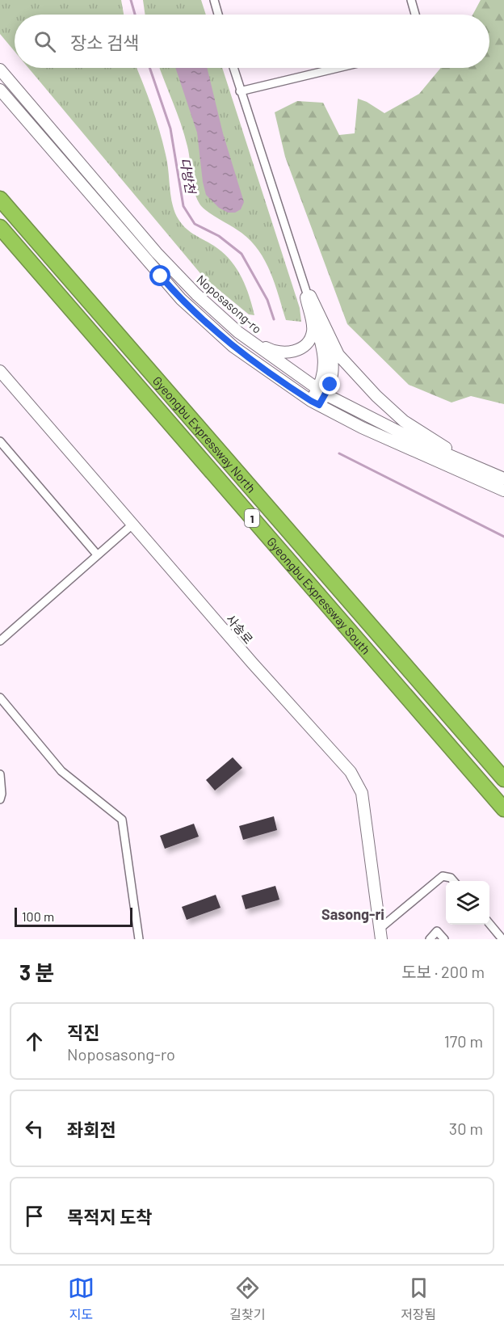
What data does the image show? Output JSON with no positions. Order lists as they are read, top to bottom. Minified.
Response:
{"streets":{"highway":["Gyeongbu Expressway North","1","Gyeongbu Expressway South"],"main road":["Noposasong-ro","사송로"]},"districts":["Sasong-ri"],"water":["다방천"],"scale_bar":"100 m","page":{"search":"장소 검색","scale":"100 m","heading":["3 분","도보 · 200 m"],"list":[["직진","Noposasong-ro","170 m"],["좌회전","30 m"],"목적지 도착"],"nav":["지도","길찾기","저장됨"]}}
